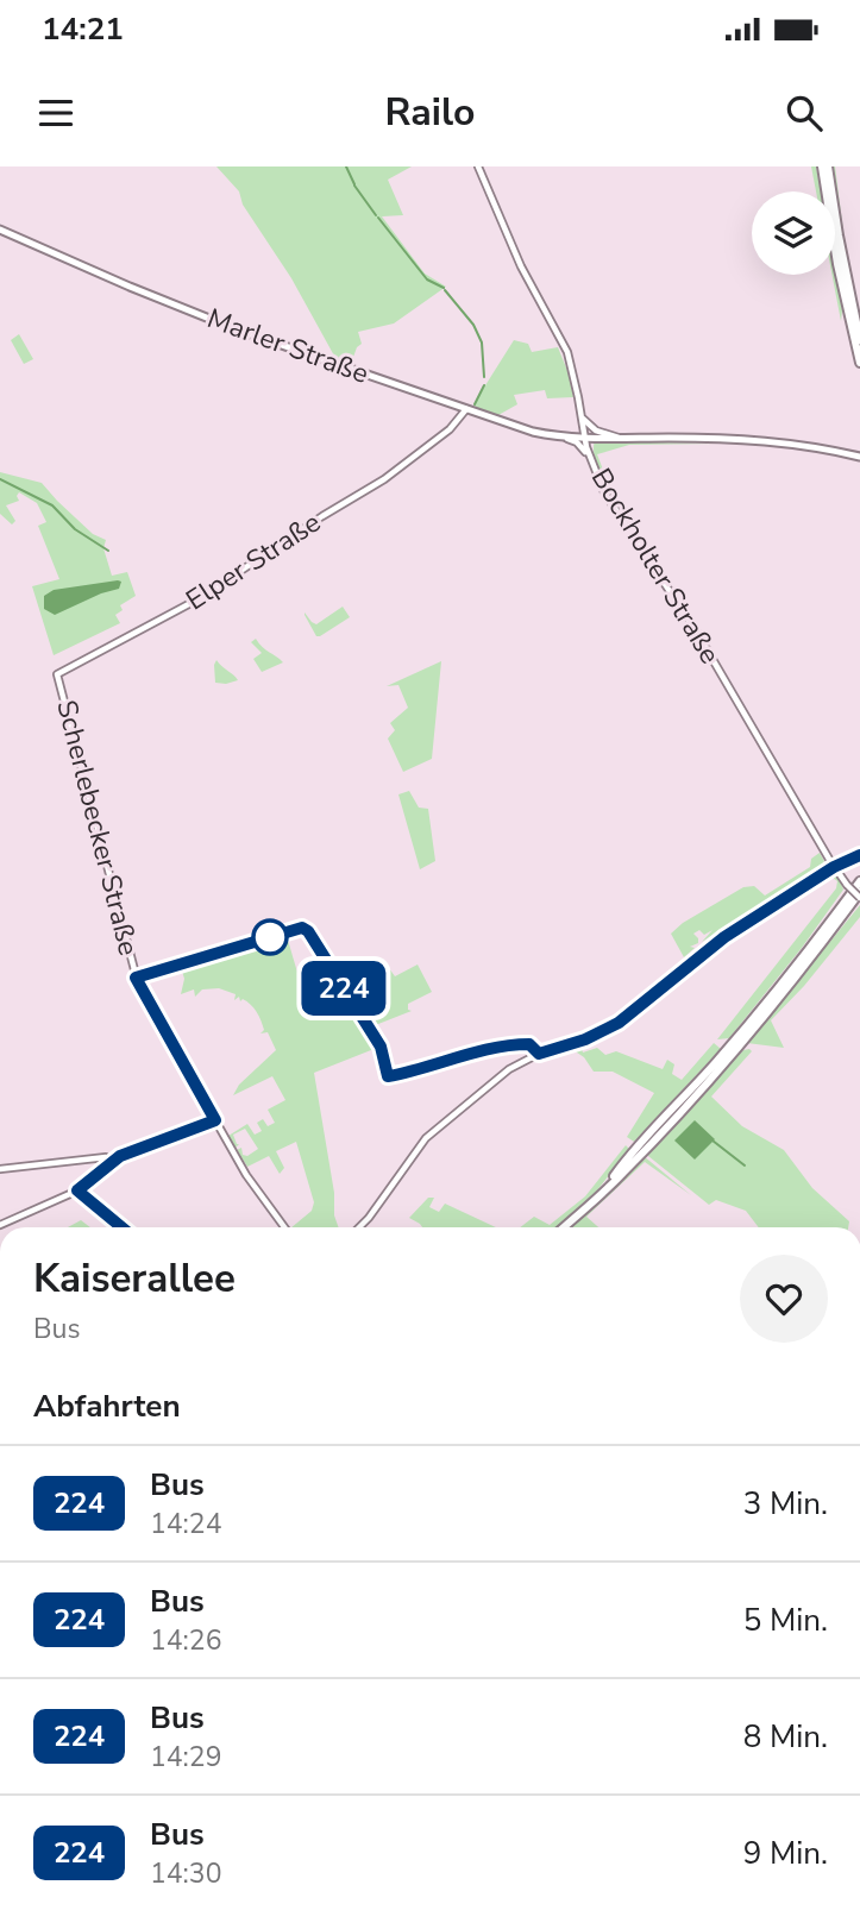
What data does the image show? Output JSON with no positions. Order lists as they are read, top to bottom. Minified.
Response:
{"streets":{"main road":["Marler Straße"],"street":["Elper Straße","Bockholter Straße","Scherlebecker Straße"]},"crossings":[["Marler Straße","Elper Straße"],["Marler Straße","Bockholter Straße"],["Elper Straße","Scherlebecker Straße"]],"lines":["bus line 224"],"page":{"status":"14:21","header":"Railo","on_map":"224","heading":[["Kaiserallee","Bus"],"Abfahrten"],"list":[{"mark":"224","name":"Bus","note":"14:24","value":"3 Min."},{"mark":"224","name":"Bus","note":"14:26","value":"5 Min."},{"mark":"224","name":"Bus","note":"14:29","value":"8 Min."},{"mark":"224","name":"Bus","note":"14:30","value":"9 Min."}]}}
